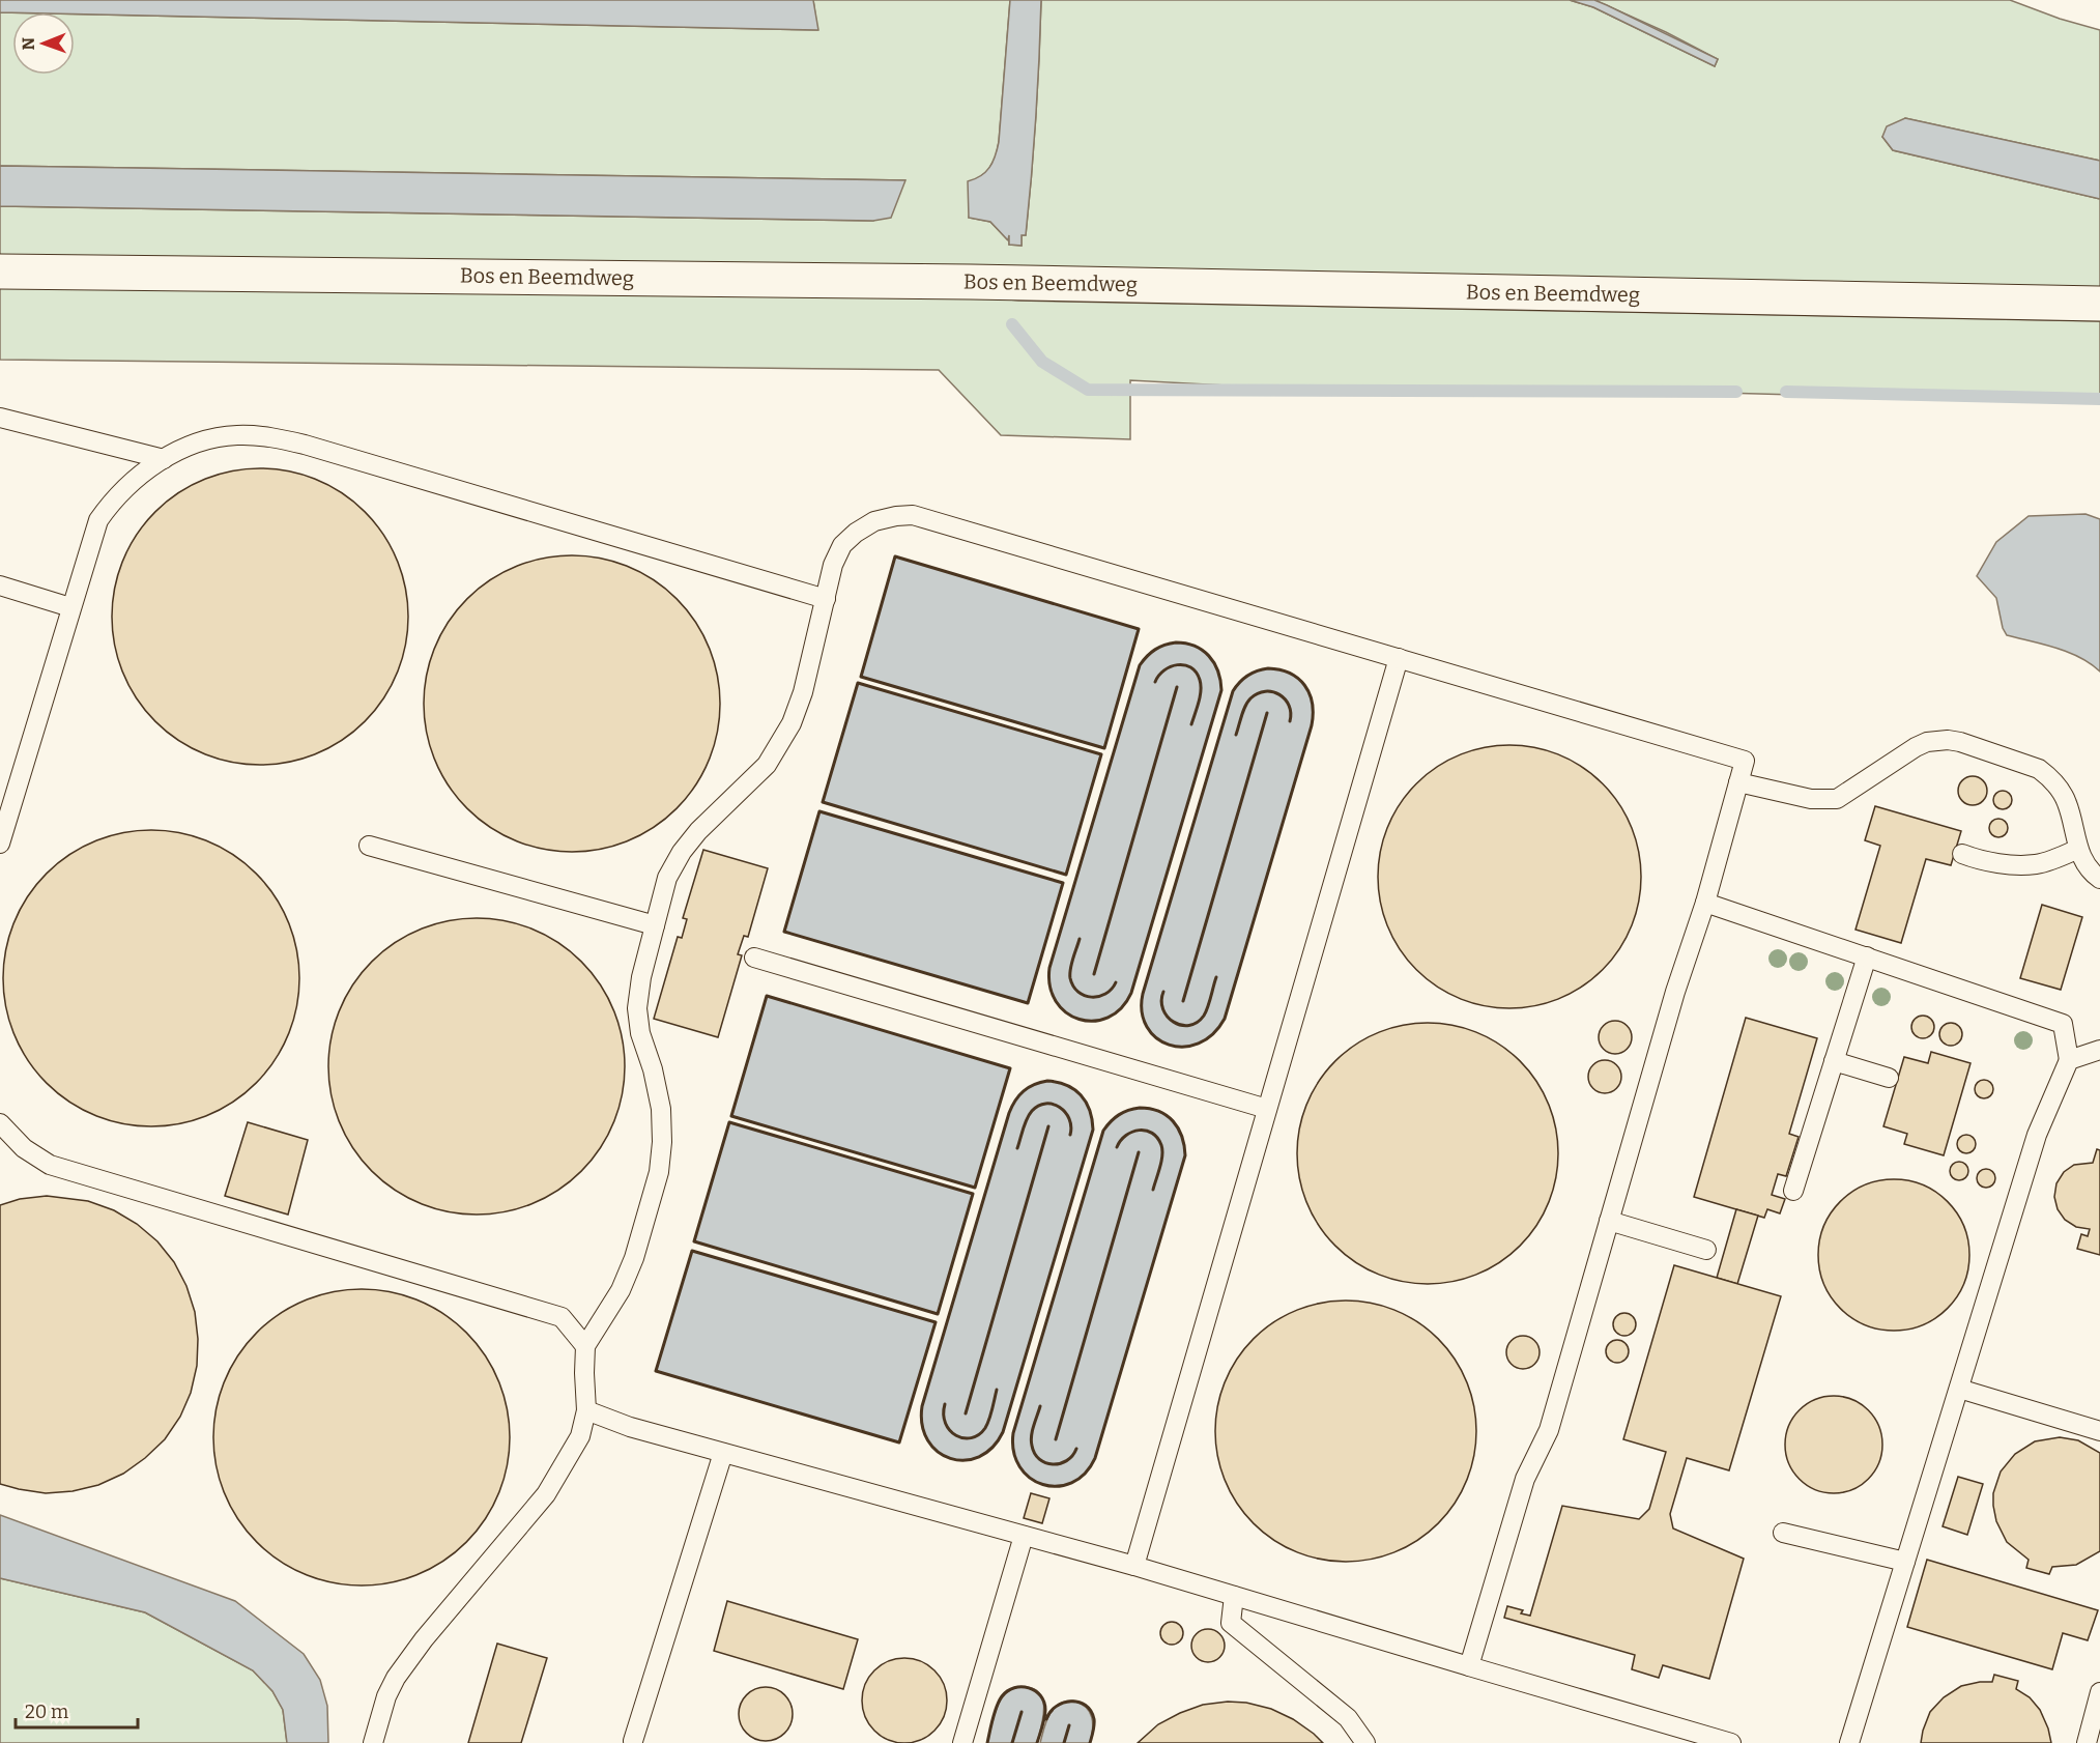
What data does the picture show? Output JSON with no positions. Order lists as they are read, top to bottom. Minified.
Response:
{"streets":{"street":["Bos en Beemdweg"]},"scale_bar":"20 m","north":"left"}
